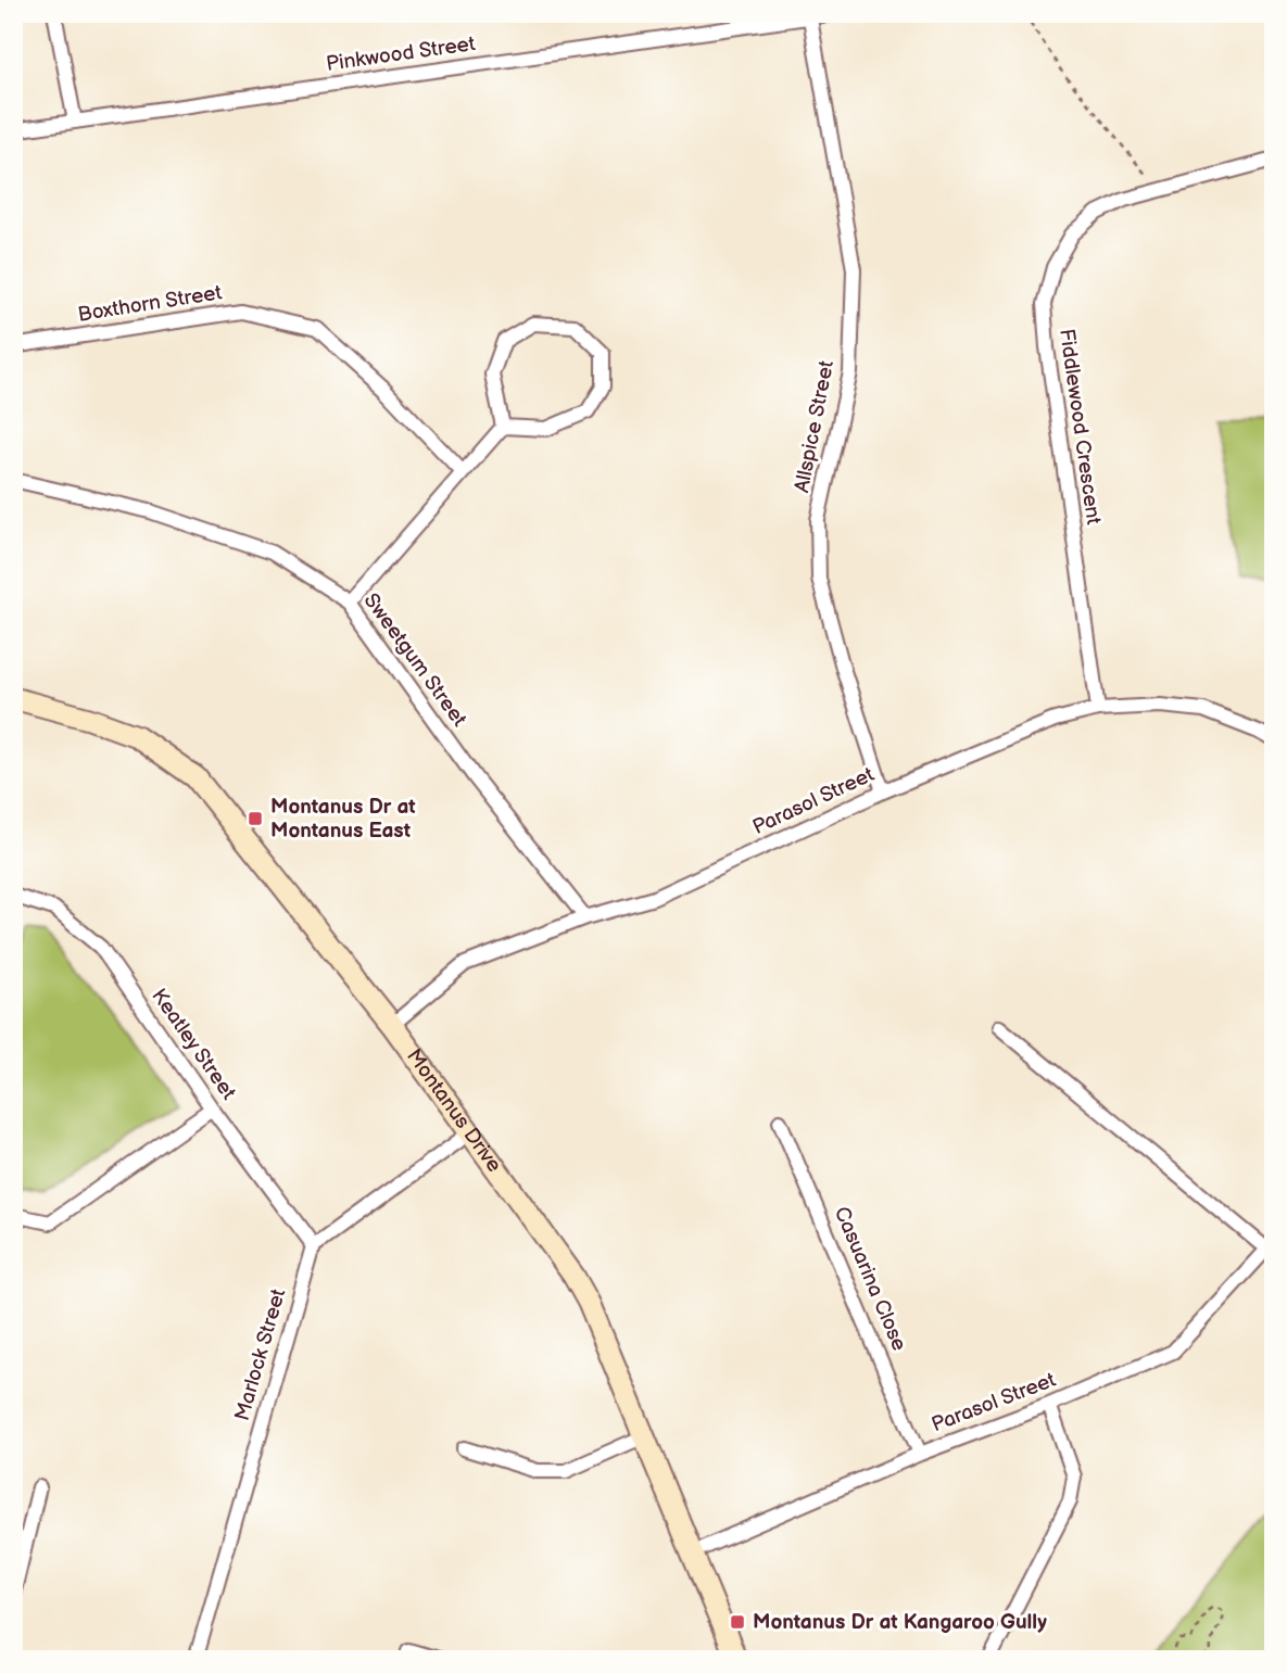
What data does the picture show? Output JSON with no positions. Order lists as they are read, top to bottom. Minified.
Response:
{"streets":{"street":["Pinkwood Street","Boxthorn Street","Allspice Street","Fiddlewood Crescent","Sweetgum Street","Parasol Street","Keatley Street","Montanus Drive","Casuarina Close","Marlock Street"]},"crossings":[["Pinkwood Street","Allspice Street"],["Allspice Street","Parasol Street"],["Fiddlewood Crescent","Parasol Street"],["Sweetgum Street","Parasol Street"],["Parasol Street","Montanus Drive"],["Parasol Street","Casuarina Close"],["Keatley Street","Marlock Street"]],"places":{"transit":["Montanus Dr at Montanus East","Montanus Dr at Kangaroo Gully"]}}
